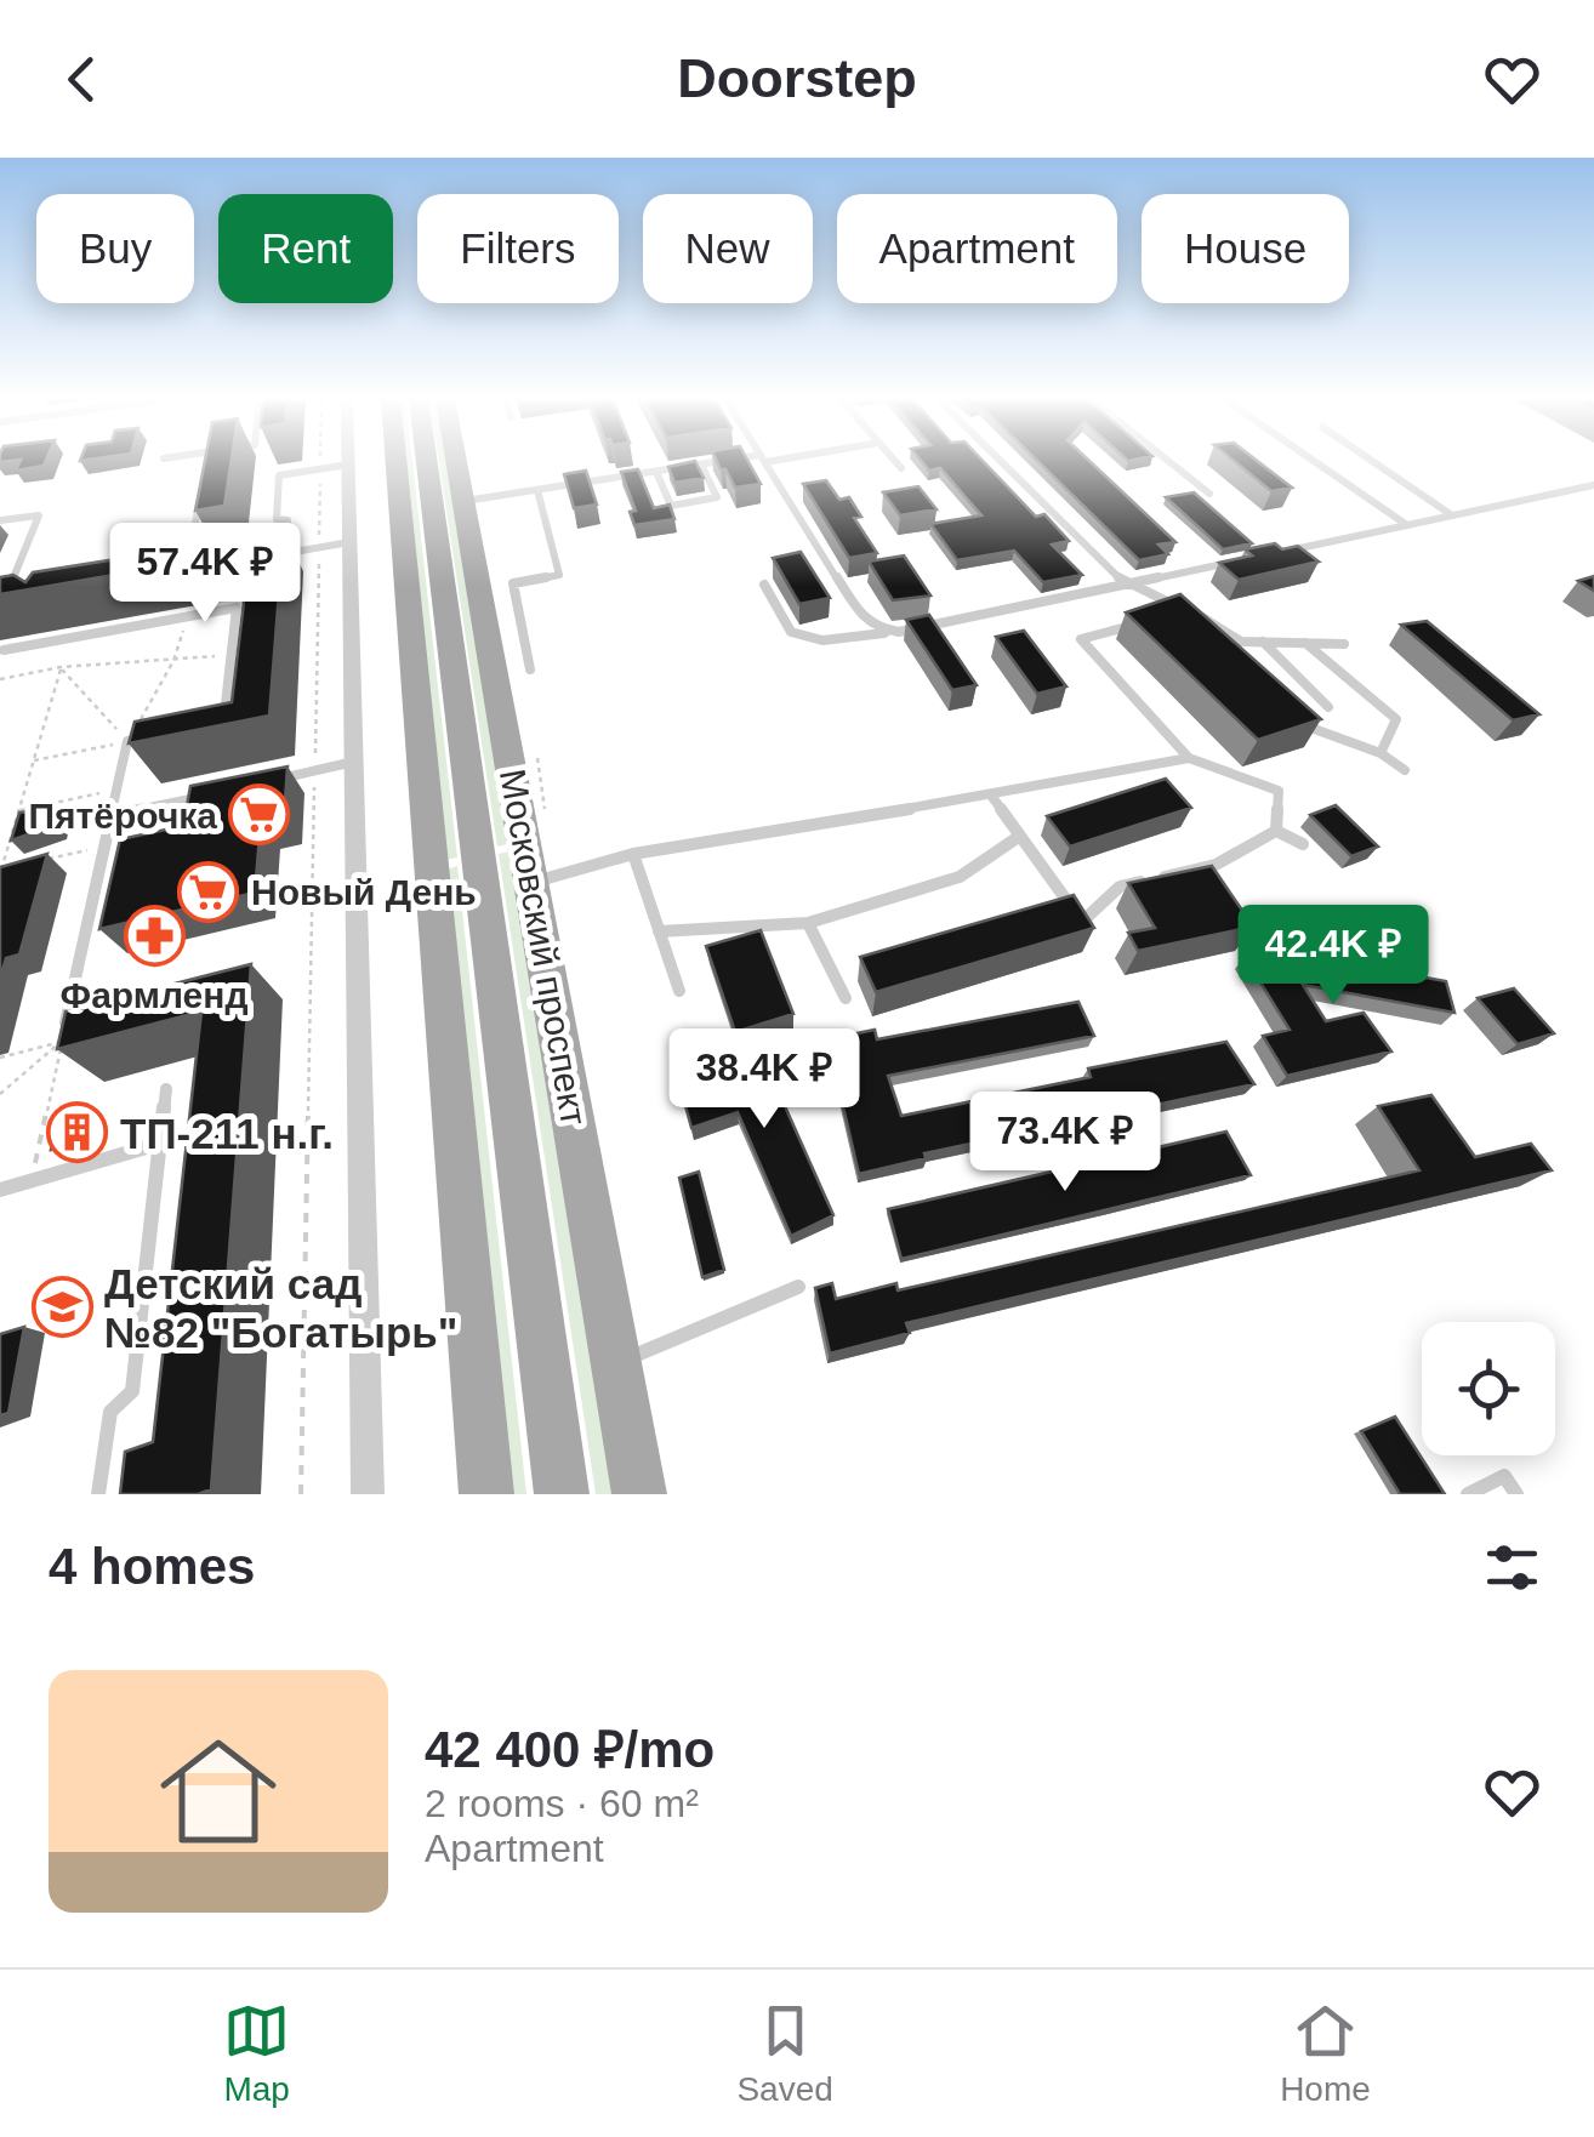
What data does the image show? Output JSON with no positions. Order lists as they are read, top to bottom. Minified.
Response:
{"streets":{"main road":["Московский проспект"]},"places":{"supermarket":["Пятёрочка","Новый День"],"pharmacy":["Фармленд"],"building":["ТП-211 н.г."],"school or university":["Детский сад №82 \"Богатырь\""]},"page":{"header":"Doorstep","chip":["Buy","Rent","Filters","New","Apartment","House"],"price":["57.4K ₽","42.4K ₽","38.4K ₽","73.4K ₽"],"heading":"4 homes","list":[{"name":"42 400 ₽/mo","note":"2 rooms · 60 m² · Apartment"}],"tabs":["Map","Saved","Home"]}}
